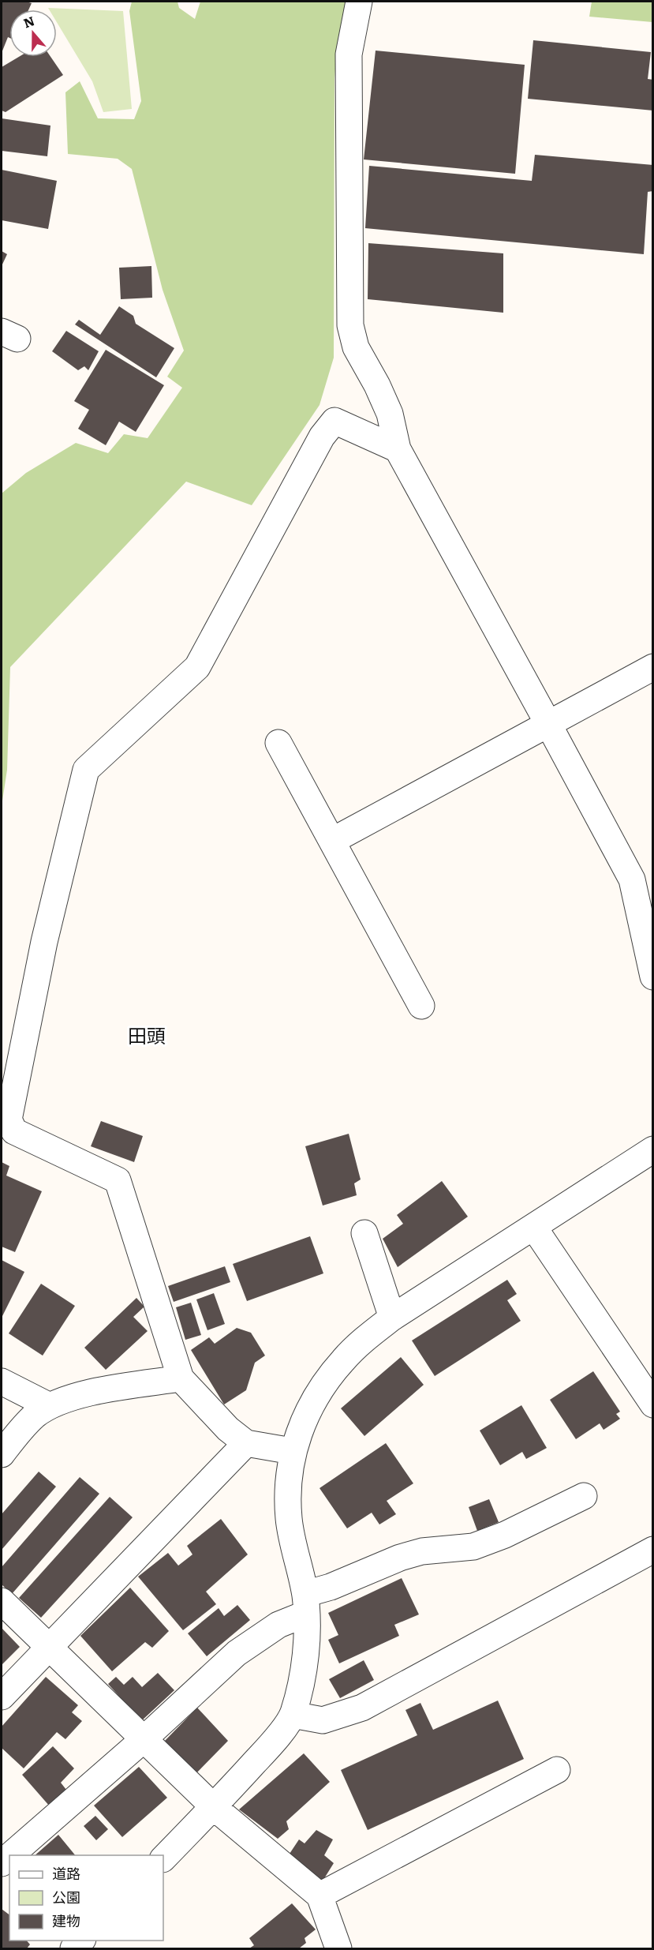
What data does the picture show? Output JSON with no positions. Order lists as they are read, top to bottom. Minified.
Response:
{"districts":["田頭"],"legend":["道路","公園","建物"],"north":"top"}
